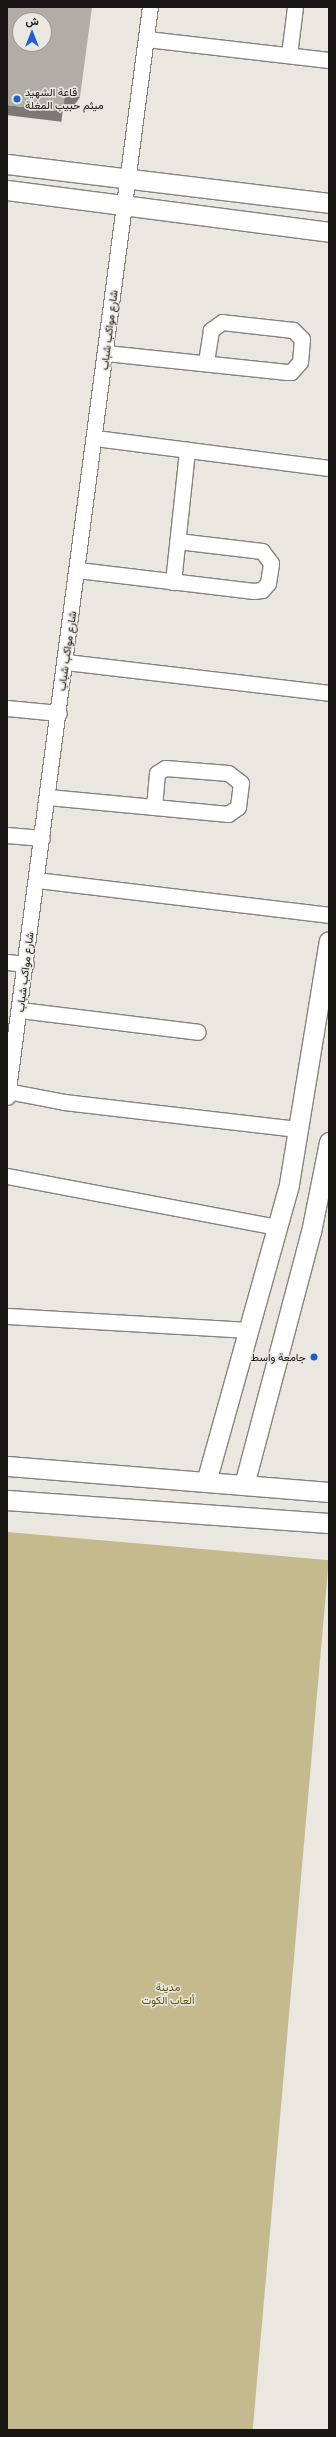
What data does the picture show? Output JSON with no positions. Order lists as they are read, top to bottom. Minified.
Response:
{"streets":{"street":["شارع مواكب شباب"]},"parks":["مدينة ألعاب الكوت"],"places":["قاعة الشهيد ميثم حبيب المغلة","جامعة واسط"],"north":"top"}
